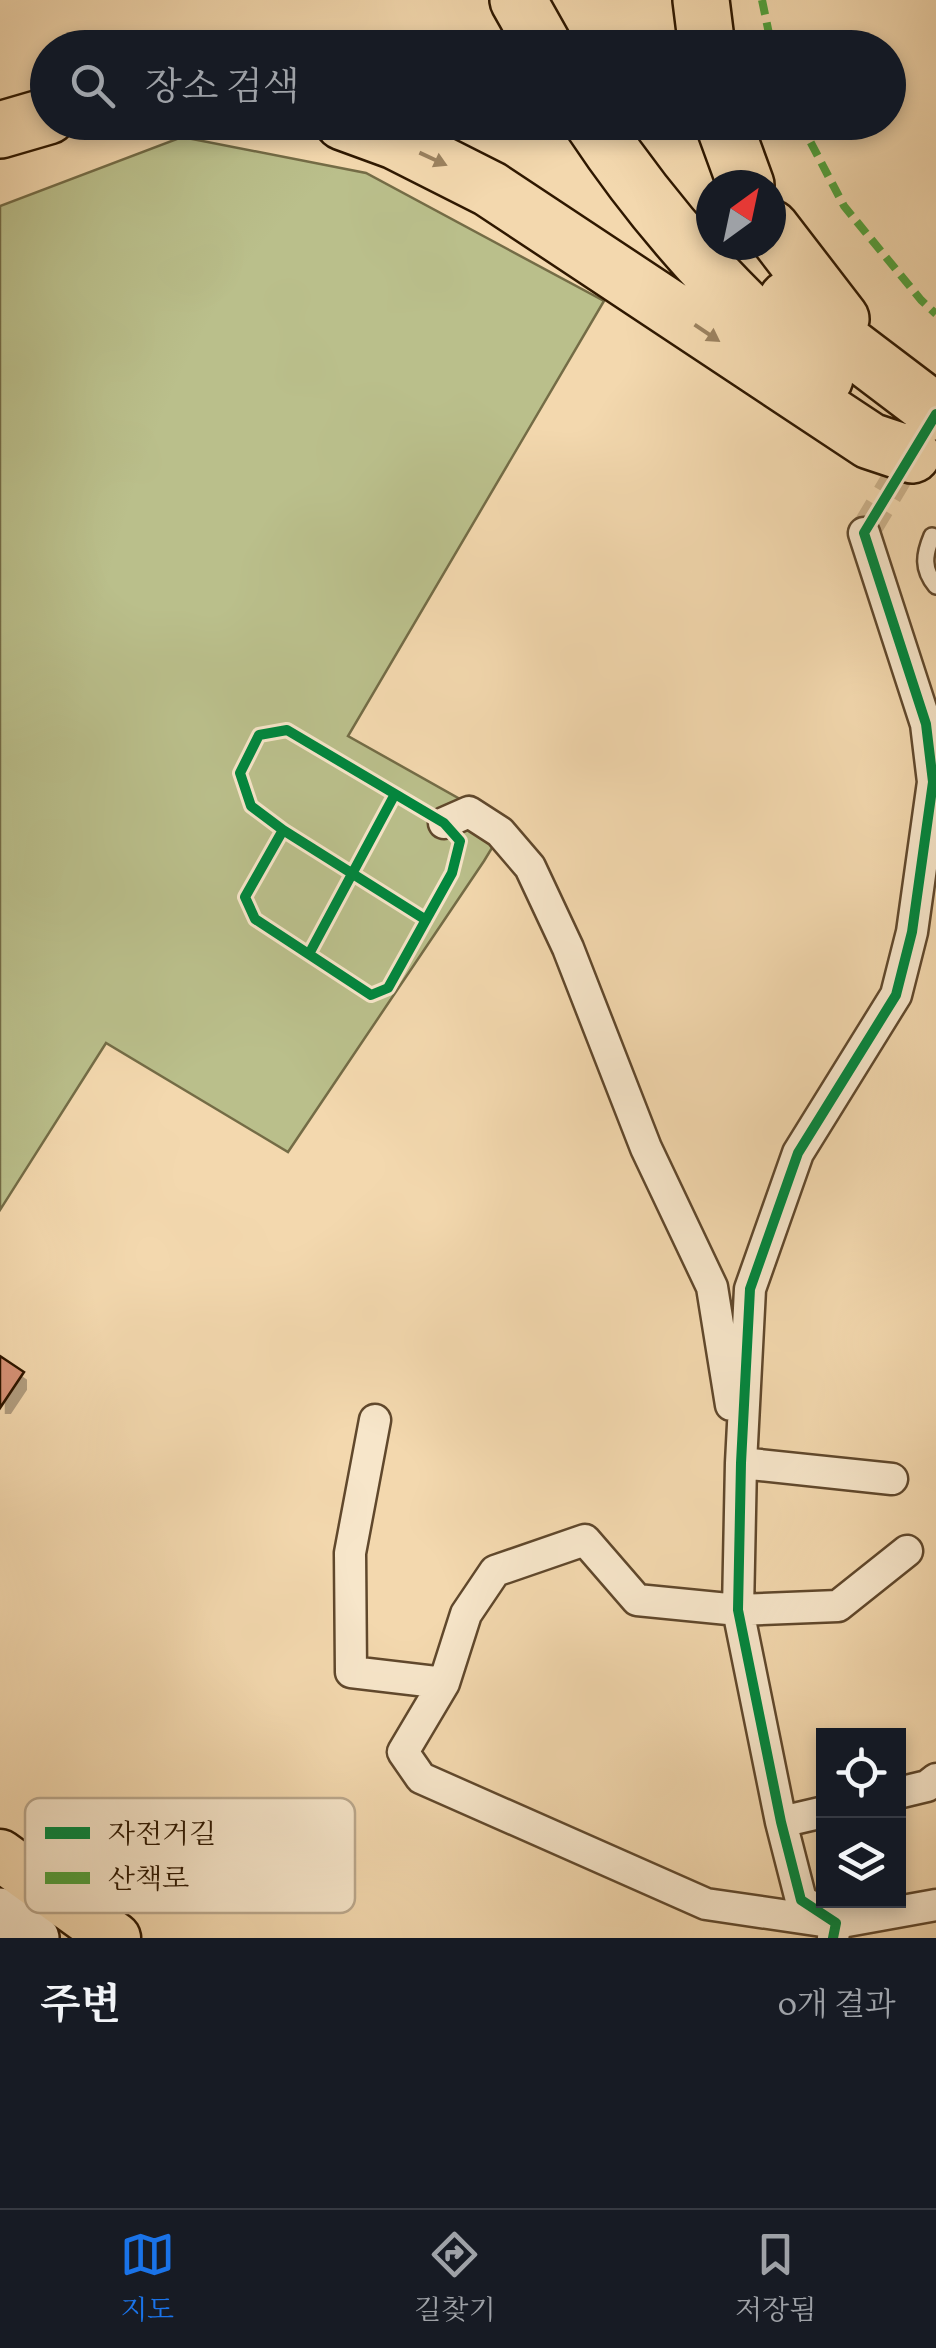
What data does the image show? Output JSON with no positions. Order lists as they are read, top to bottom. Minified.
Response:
{"legend":["자전거길","산책로"],"north":"top right","page":{"search":"장소 검색","heading":["주변","0개 결과"],"nav":["지도","길찾기","저장됨"]}}
